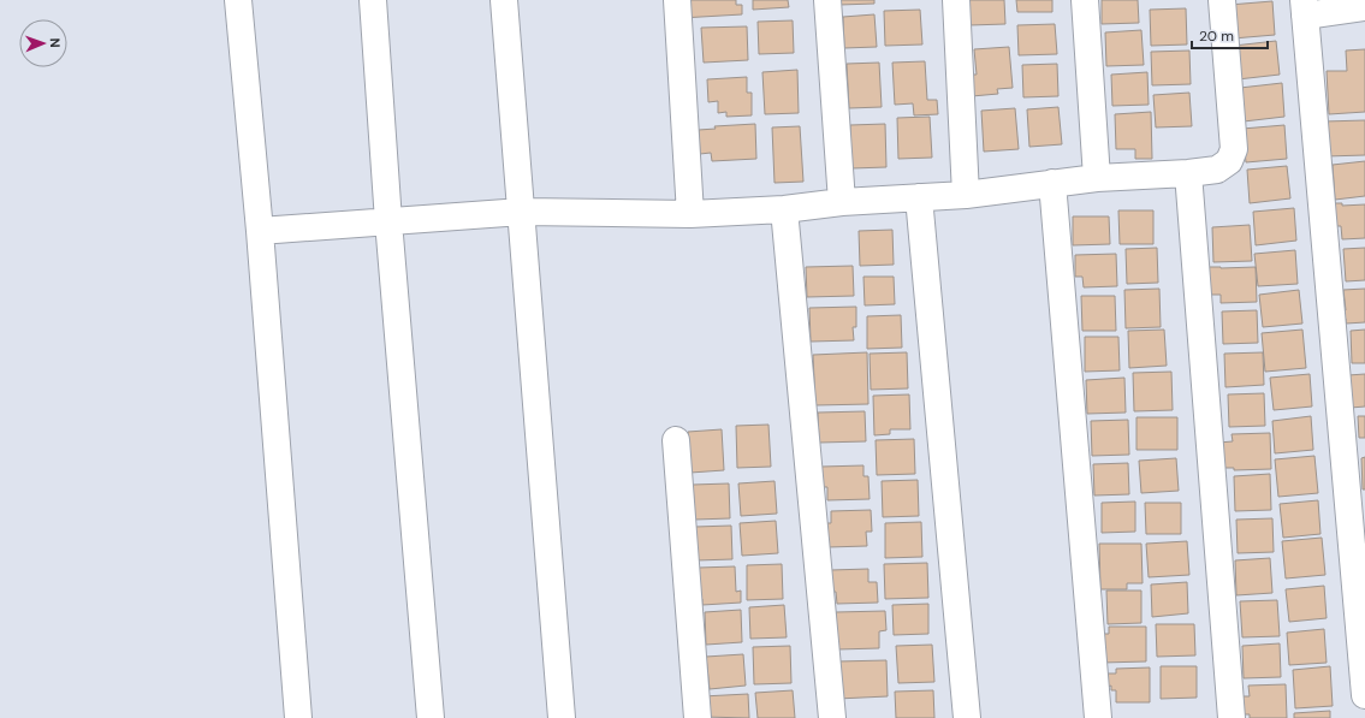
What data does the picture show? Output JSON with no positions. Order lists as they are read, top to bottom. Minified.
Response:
{"scale_bar":"20 m","north":"right"}
